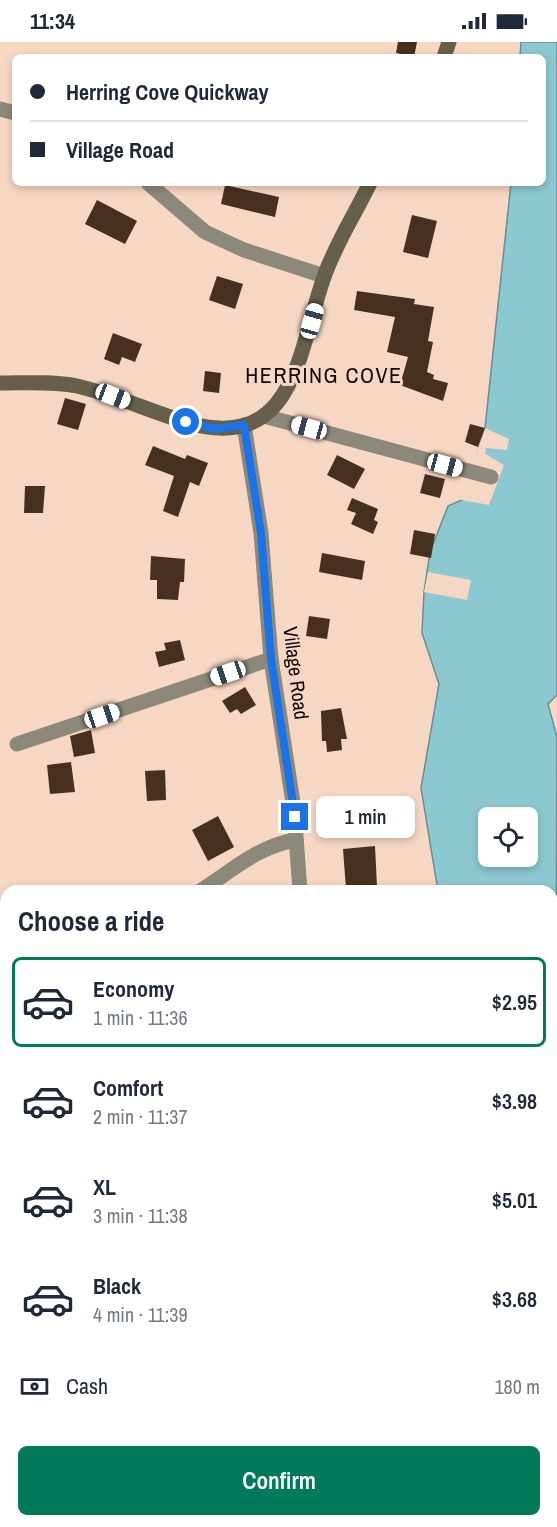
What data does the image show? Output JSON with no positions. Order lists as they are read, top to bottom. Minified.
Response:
{"streets":{"street":["Village Road"]},"districts":["HERRING COVE"],"page":{"status":"11:34","banner":["Herring Cove Quickway","Village Road"],"bubble":"1 min","heading":"Choose a ride","list":[{"name":"Economy","note":"1 min · 11:36","value":"$2.95"},{"name":"Comfort","note":"2 min · 11:37","value":"$3.98"},{"name":"XL","note":"3 min · 11:38","value":"$5.01"},{"name":"Black","note":"4 min · 11:39","value":"$3.68"}],"pay":["Cash","180 m"],"buttons":"Confirm"}}
